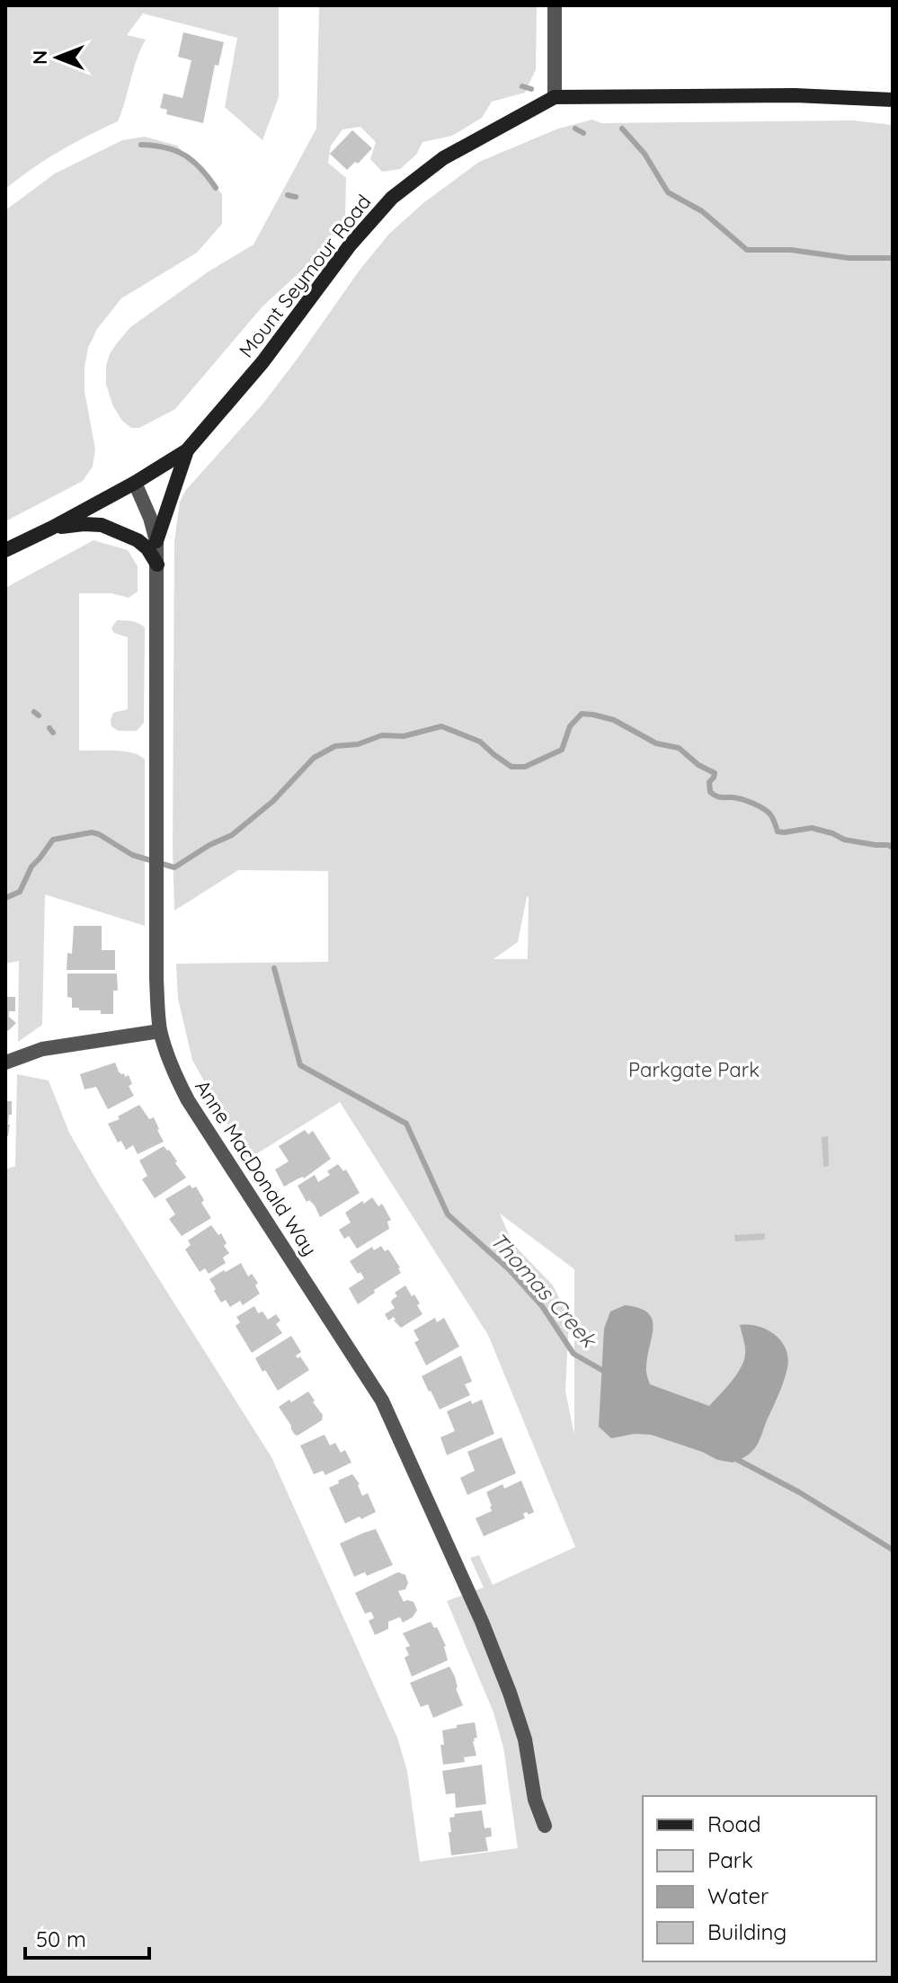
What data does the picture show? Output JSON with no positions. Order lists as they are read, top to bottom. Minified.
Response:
{"streets":{"street":["Mount Seymour Road","Anne MacDonald Way"]},"crossings":[["Mount Seymour Road","Anne MacDonald Way"]],"water":["Thomas Creek"],"parks":["Parkgate Park"],"legend":["Road","Park","Water","Building"],"scale_bar":"50 m","north":"left"}
